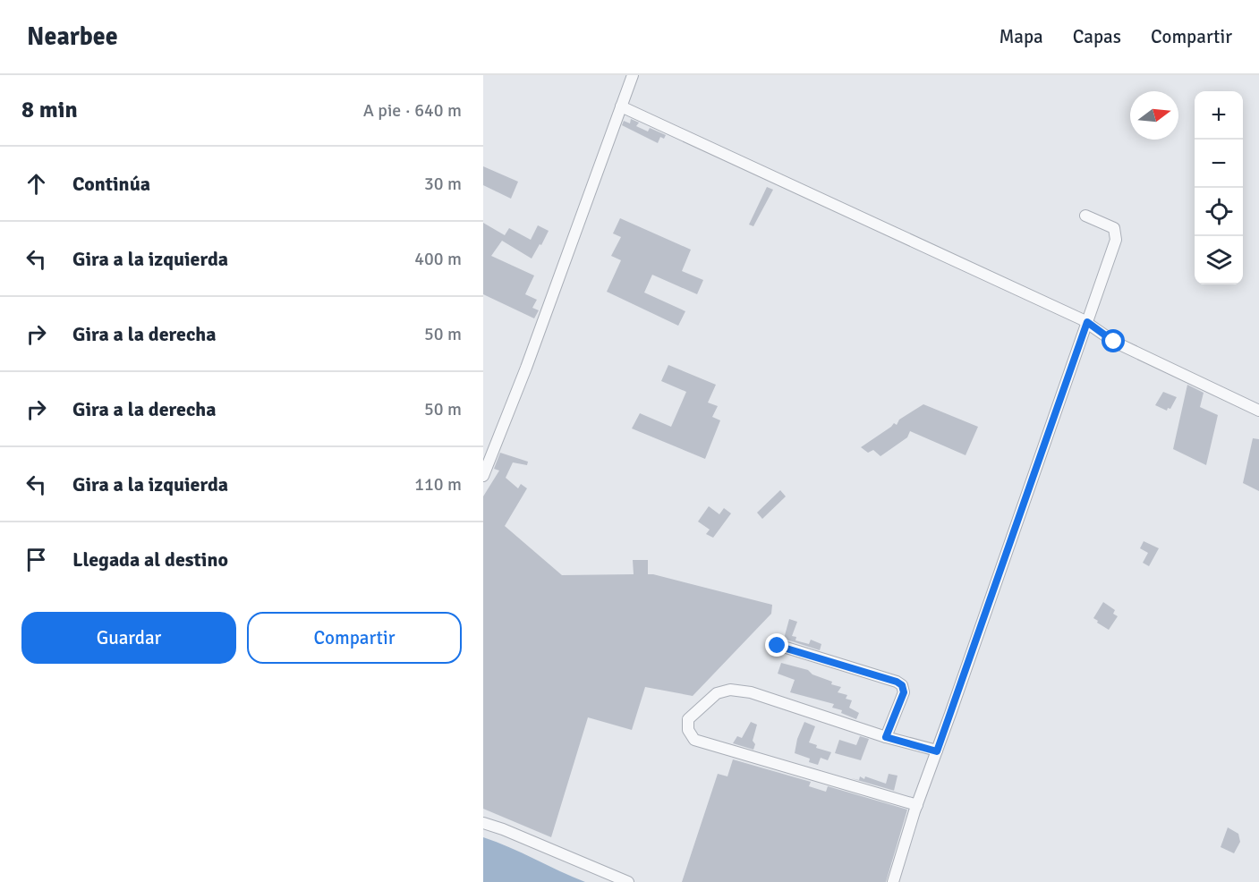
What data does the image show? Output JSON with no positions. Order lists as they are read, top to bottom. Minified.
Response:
{"north":"right","page":{"header":"Nearbee","nav":["Mapa","Capas","Compartir"],"heading":["8 min","A pie · 640 m"],"map_buttons":["+","−"],"list":[["Continúa","30 m"],["Gira a la izquierda","400 m"],["Gira a la derecha","50 m"],["Gira a la derecha","50 m"],["Gira a la izquierda","110 m"],"Llegada al destino"],"buttons":["Guardar","Compartir"]}}
